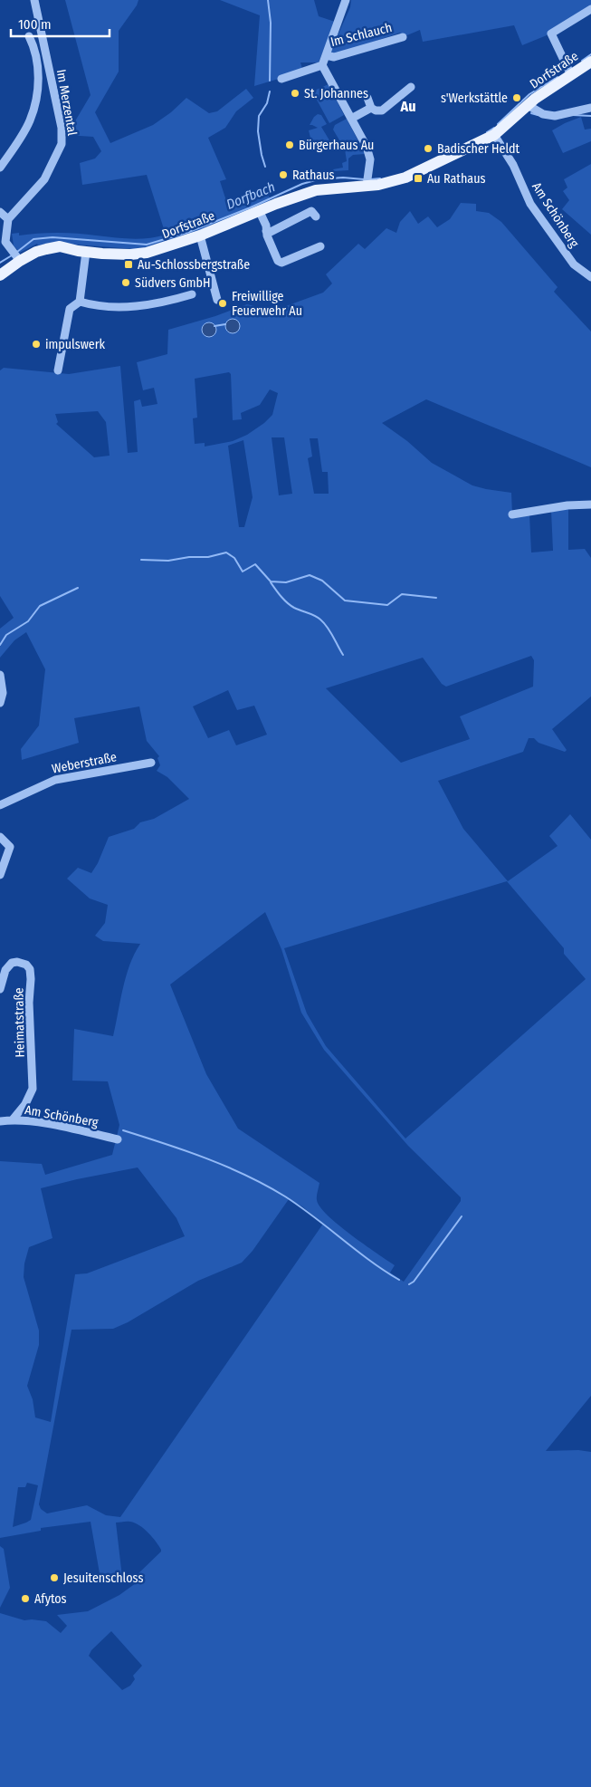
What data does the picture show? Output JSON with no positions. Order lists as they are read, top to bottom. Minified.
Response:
{"streets":{"main road":["Dorfstraße"],"street":["Im Schlauch","Im Merzental","Am Schönberg","Weberstraße","Heimatstraße"]},"crossings":[["Dorfstraße","Am Schönberg"],["Am Schönberg","Heimatstraße"]],"districts":["Au"],"water":["Dorfbach"],"places":{"other":["St. Johannes","s'Werkstättle","Bürgerhaus Au","Badischer Heldt","Rathaus","Südvers GmbH","Freiwillige Feuerwehr Au","impulswerk","Jesuitenschloss","Afytos"],"transit":["Au Rathaus","Au-Schlossbergstraße"]},"scale_bar":"100 m"}
